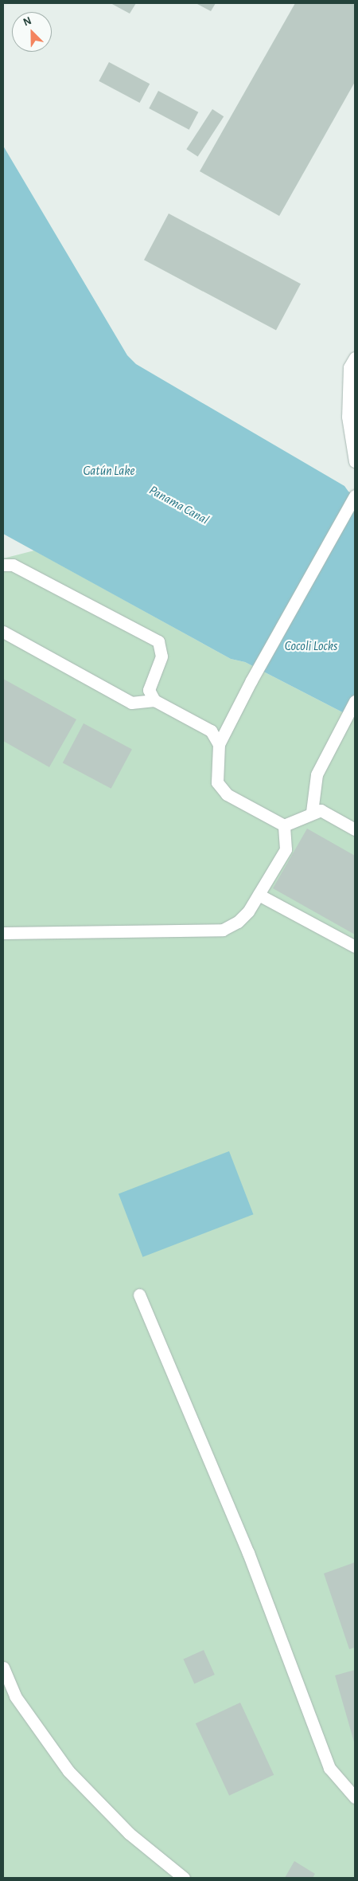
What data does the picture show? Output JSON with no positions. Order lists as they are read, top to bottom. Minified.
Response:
{"water":["Gatún Lake","Panama Canal","Cocoli Locks"],"north":"top left"}
